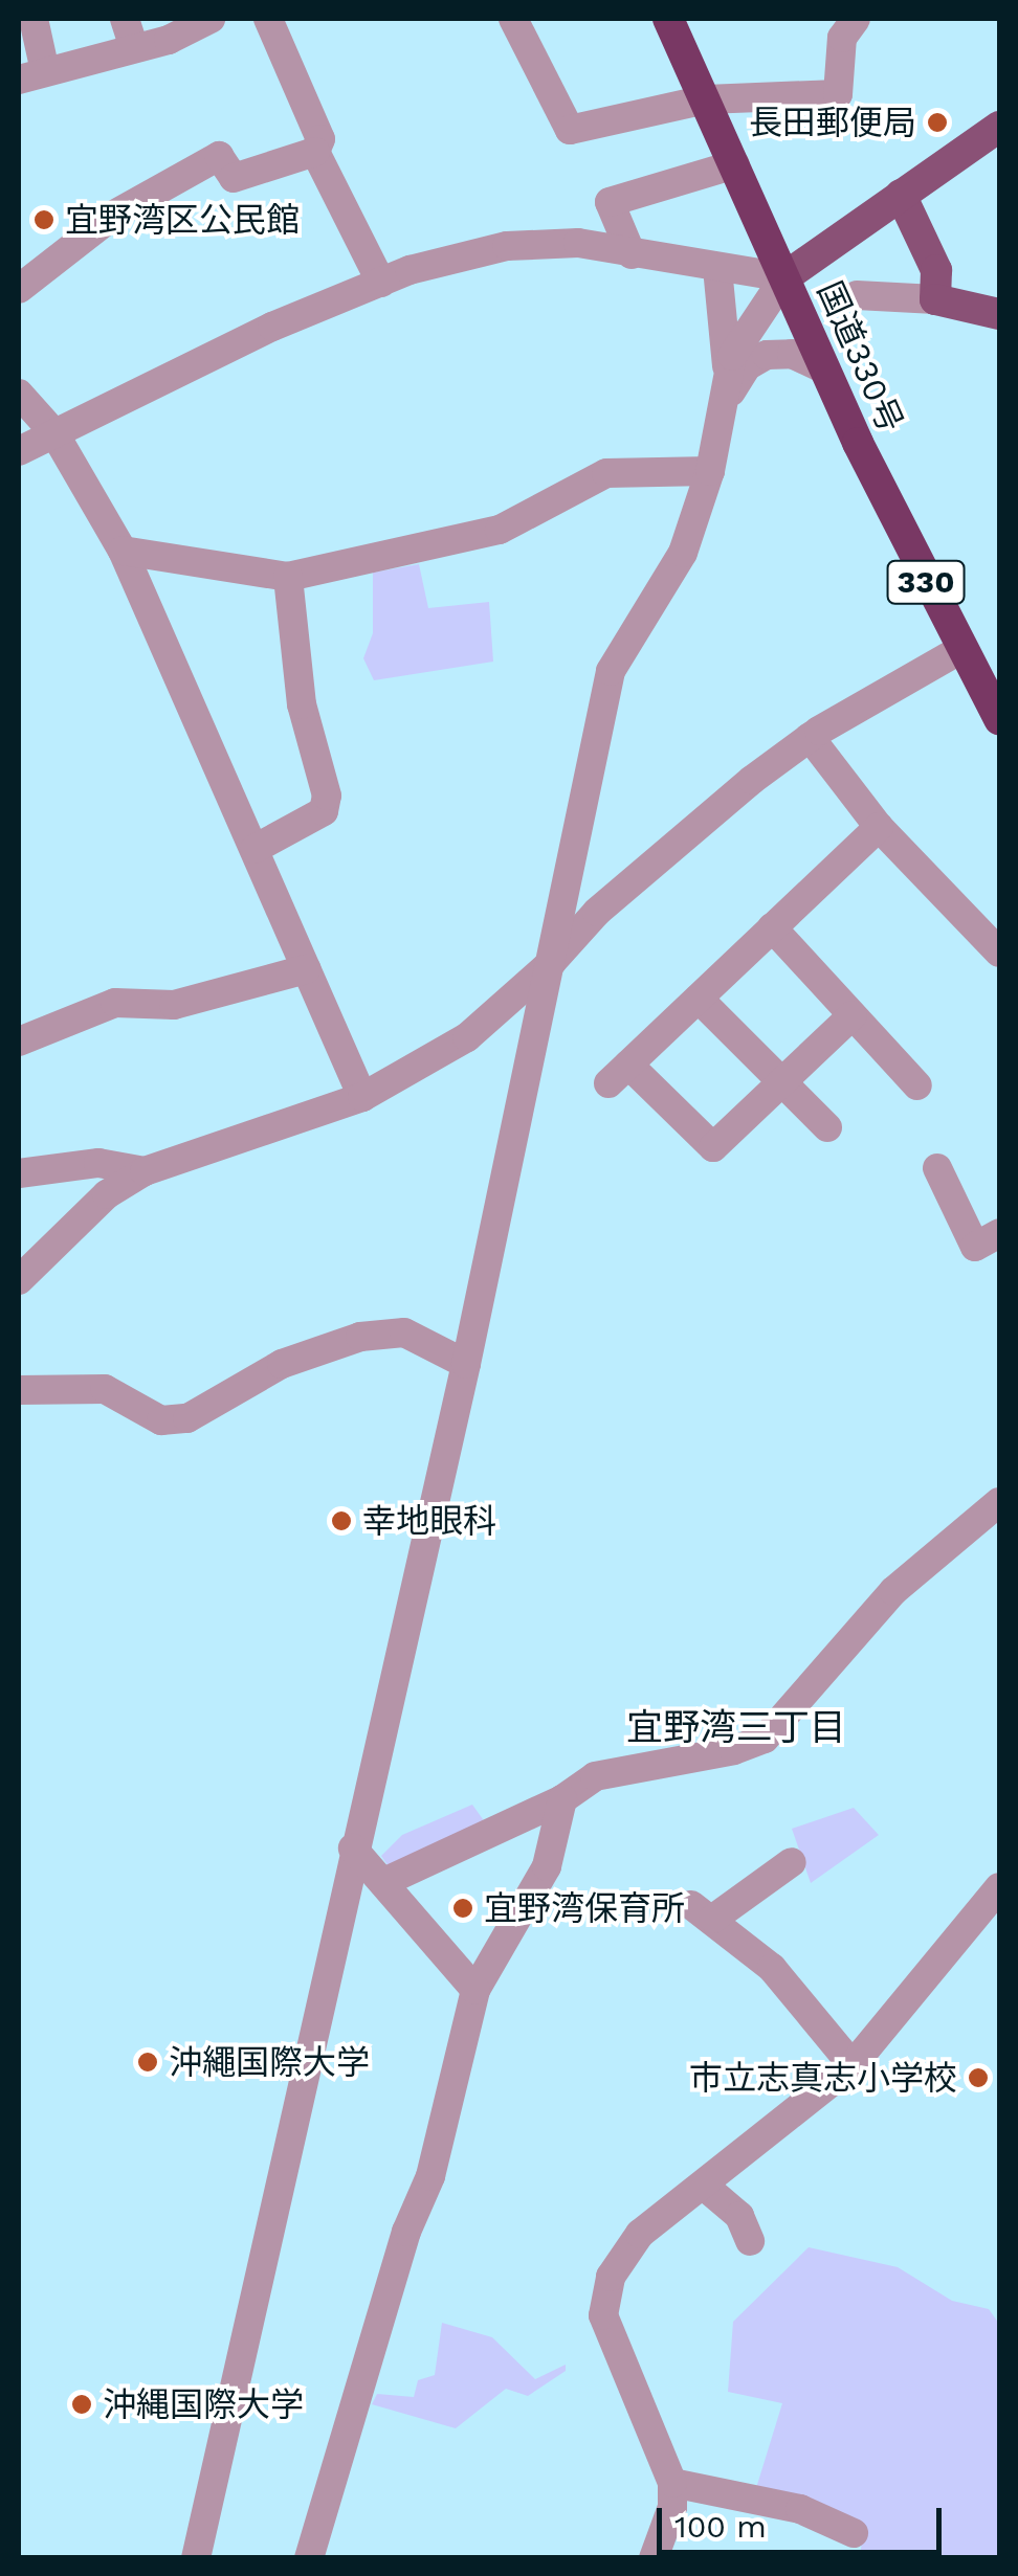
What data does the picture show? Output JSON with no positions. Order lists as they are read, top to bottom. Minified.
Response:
{"streets":{"highway":["国道330号","330"]},"districts":["宜野湾三丁目"],"places":["長田郵便局","宜野湾区公民館","幸地眼科","宜野湾保育所","沖繩国際大学","市立志真志小学校","沖縄国際大学"],"scale_bar":"100 m"}
